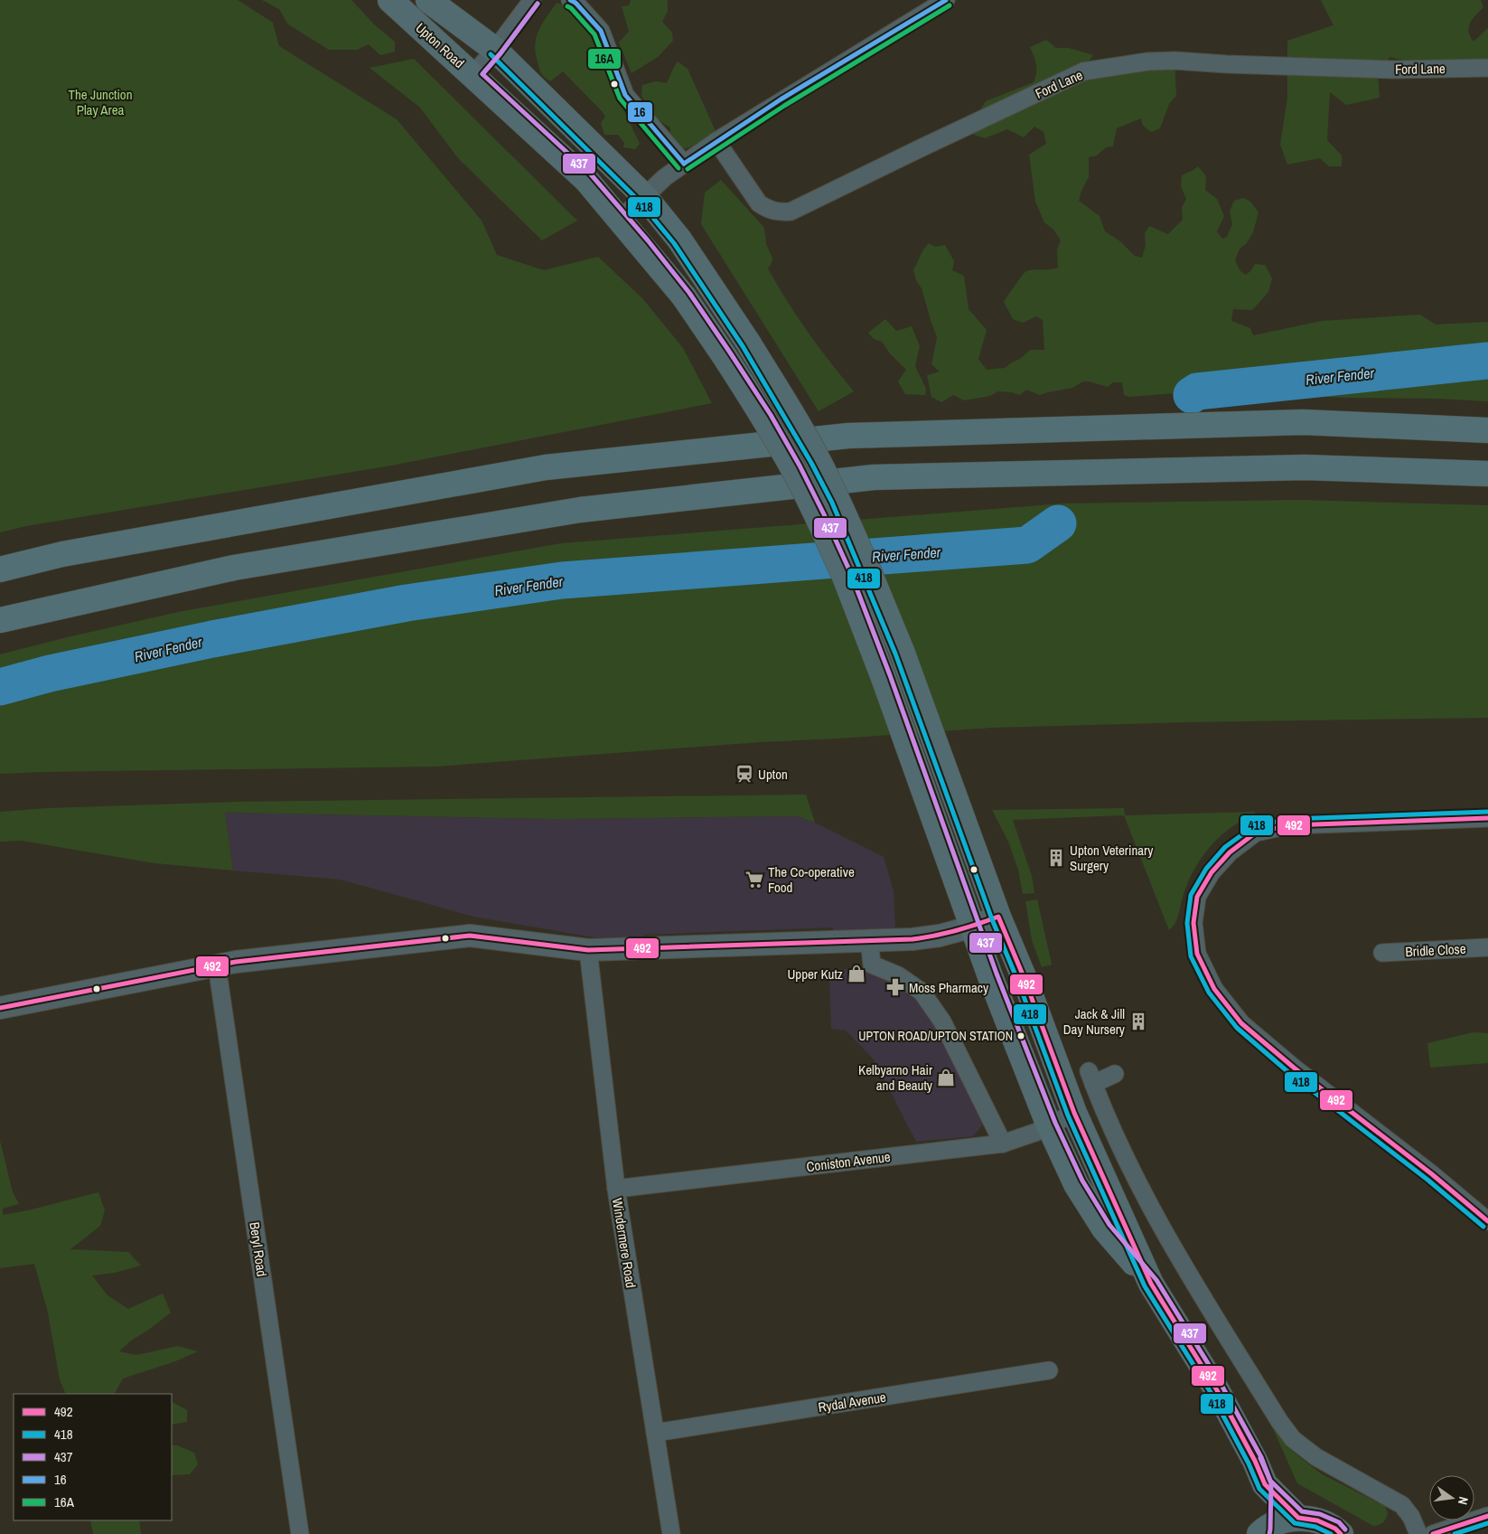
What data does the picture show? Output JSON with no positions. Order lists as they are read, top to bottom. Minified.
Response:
{"streets":{"main road":["Upton Road"],"street":["Ford Lane","Bridle Close","Coniston Avenue","Windermere Road","Beryl Road","Rydal Avenue"]},"crossings":[["Upton Road","Coniston Avenue"],["Coniston Avenue","Windermere Road"],["Windermere Road","Rydal Avenue"]],"water":["River Fender"],"parks":["The Junction Play Area"],"places":{"station":["Upton"],"building":["Upton Veterinary Surgery","Jack & Jill Day Nursery"],"supermarket":["The Co-operative Food"],"shop":["Upper Kutz","Kelbyarno Hair and Beauty"],"pharmacy":["Moss Pharmacy"],"other":["UPTON ROAD/UPTON STATION"]},"lines":["transit line 16","transit line 418","transit line 437","transit line 16A","transit line 492"],"legend":["492","418","437","16","16A"],"north":"right"}
